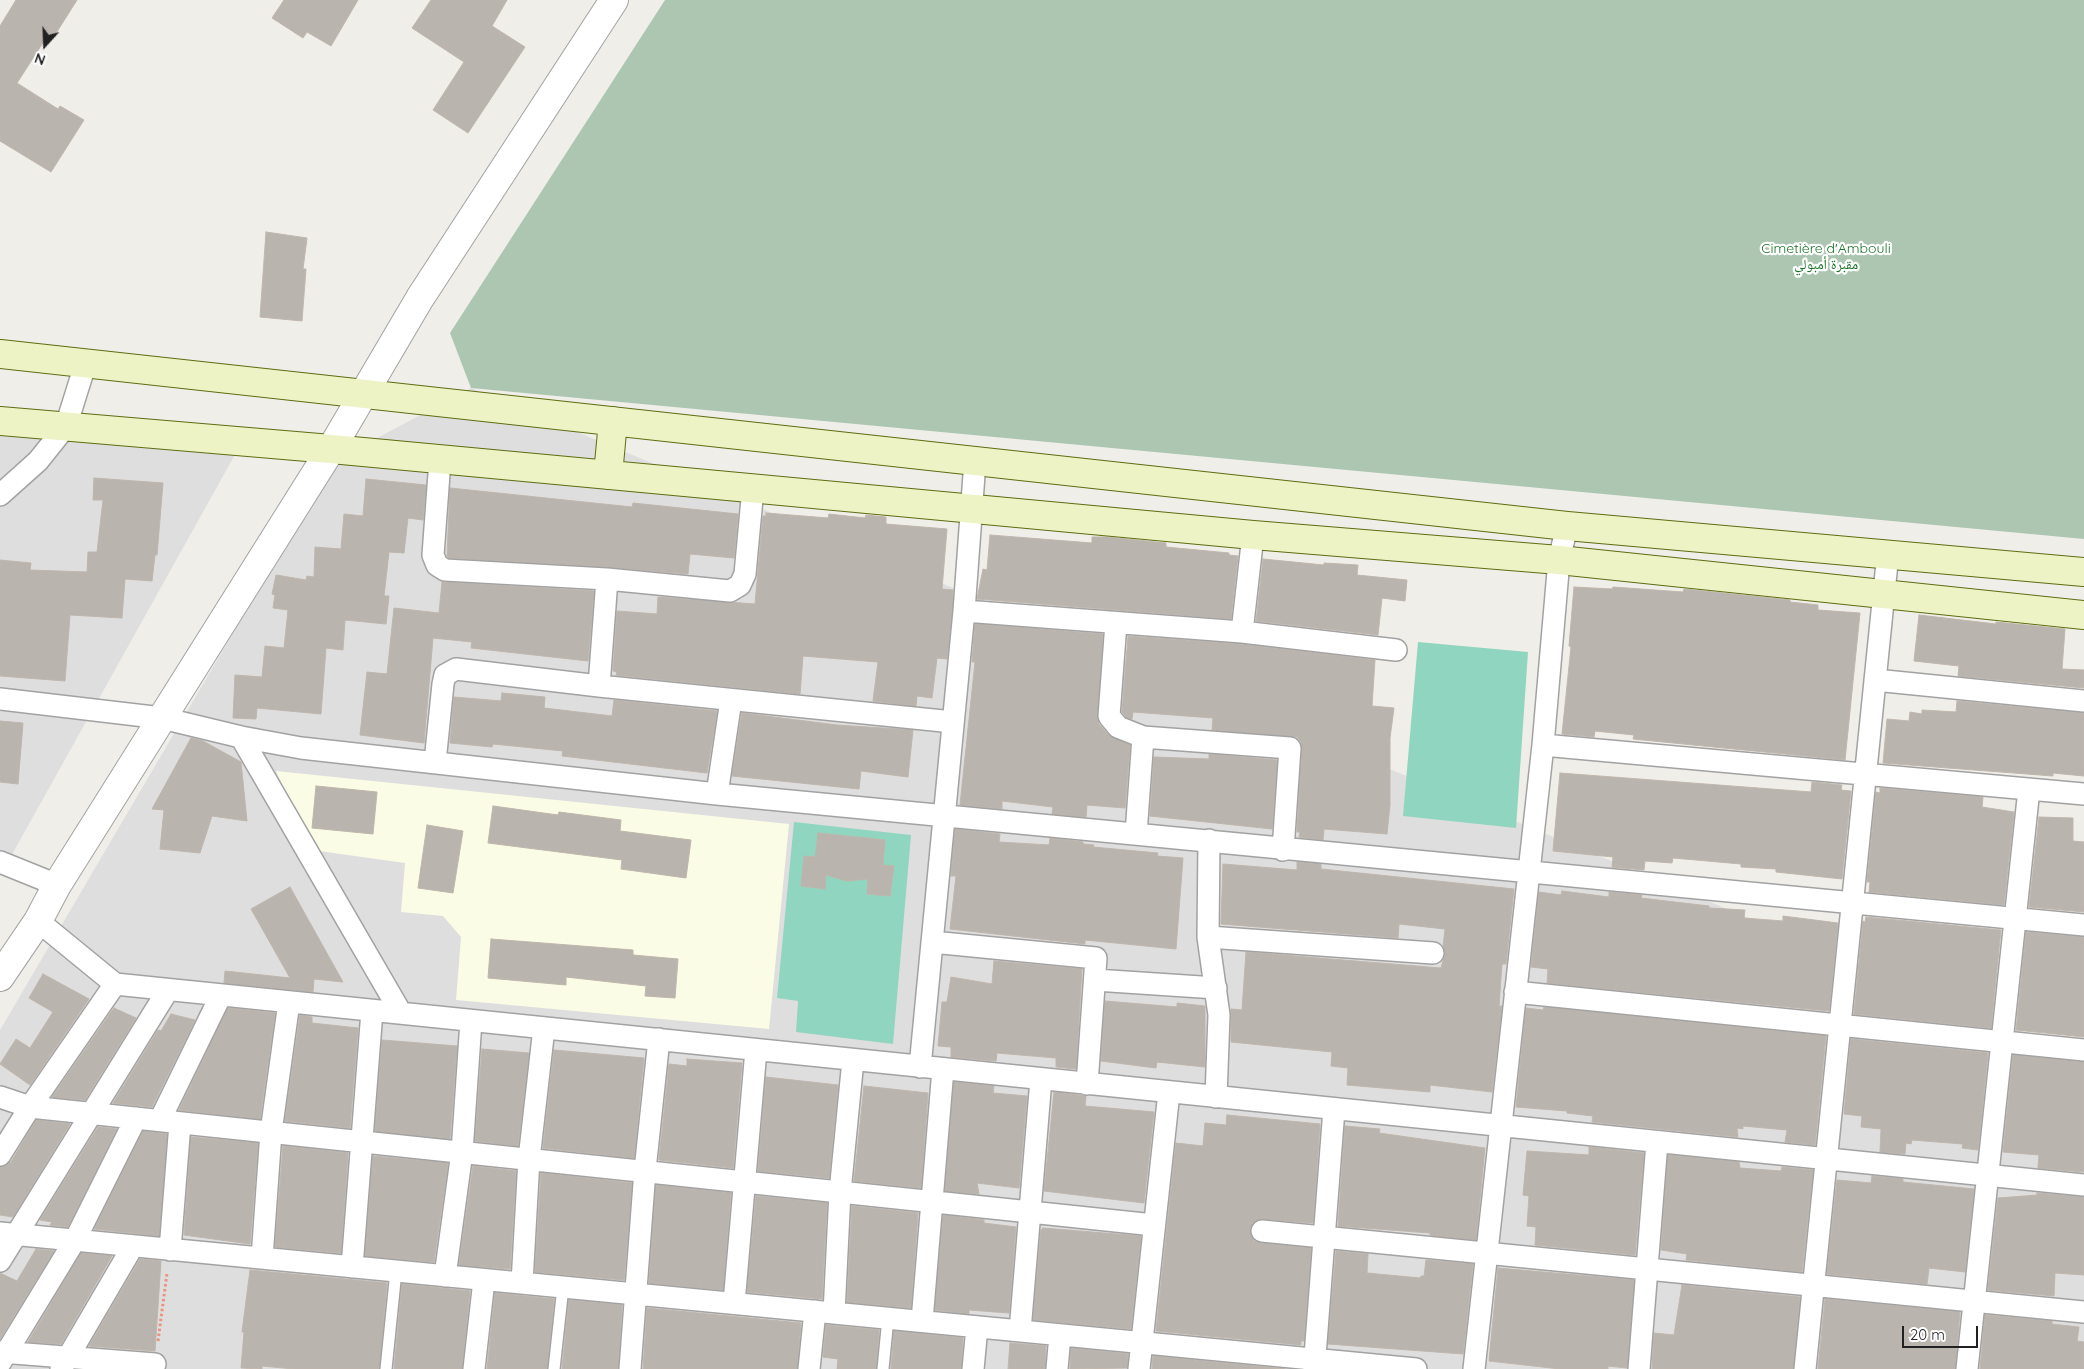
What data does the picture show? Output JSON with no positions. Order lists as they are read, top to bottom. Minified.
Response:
{"parks":["Cimetière d'Ambouli مقبرة أمبولي"],"scale_bar":"20 m","north":"bottom"}
